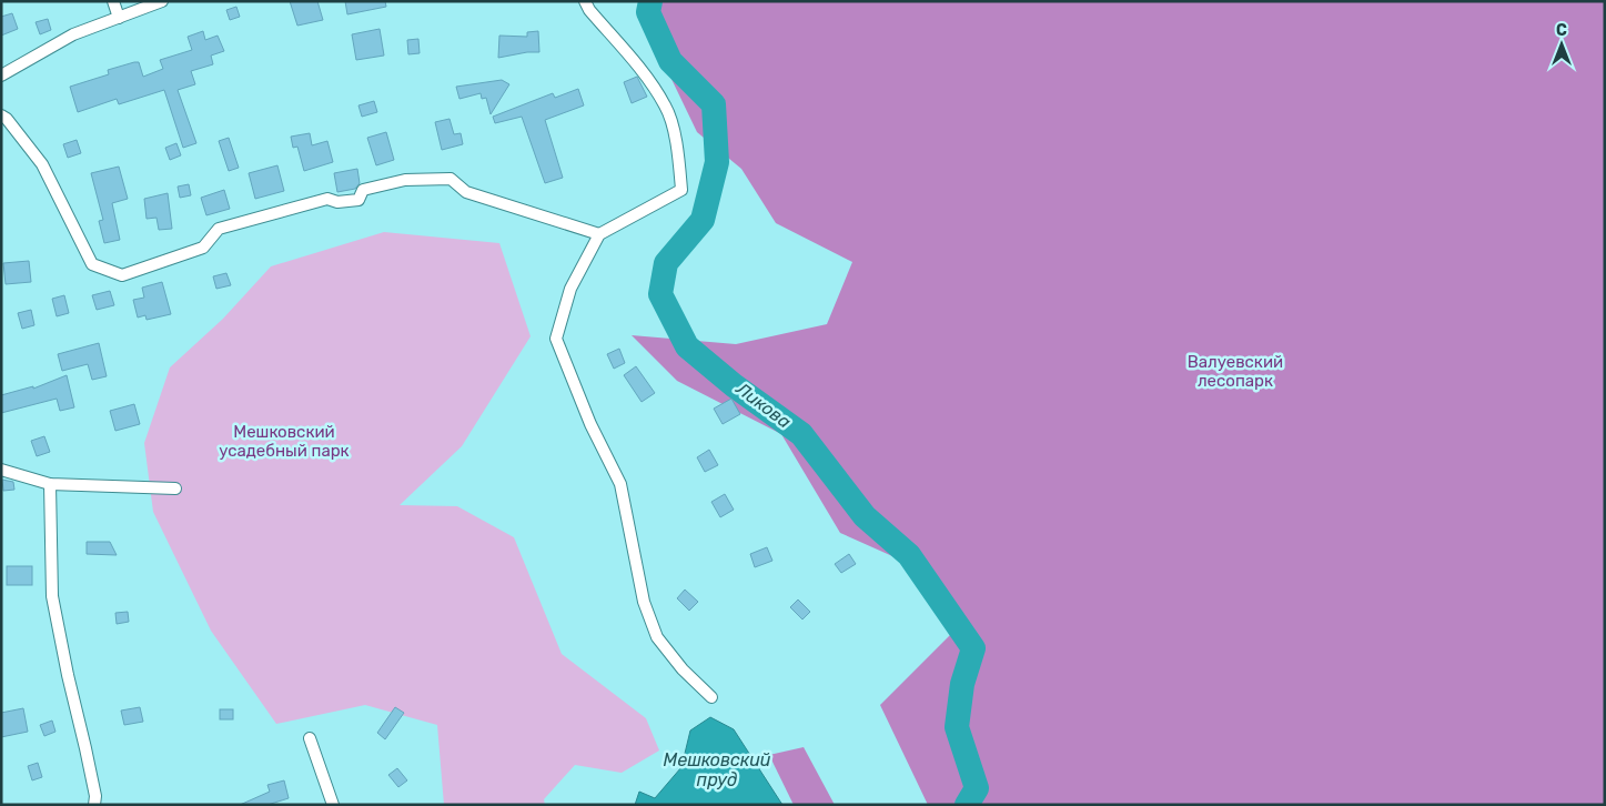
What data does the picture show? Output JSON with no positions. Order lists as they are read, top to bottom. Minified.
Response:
{"water":["Ликова","Мешковский пруд"],"parks":["Валуевский лесопарк","Мешковский усадебный парк"],"north":"top"}
